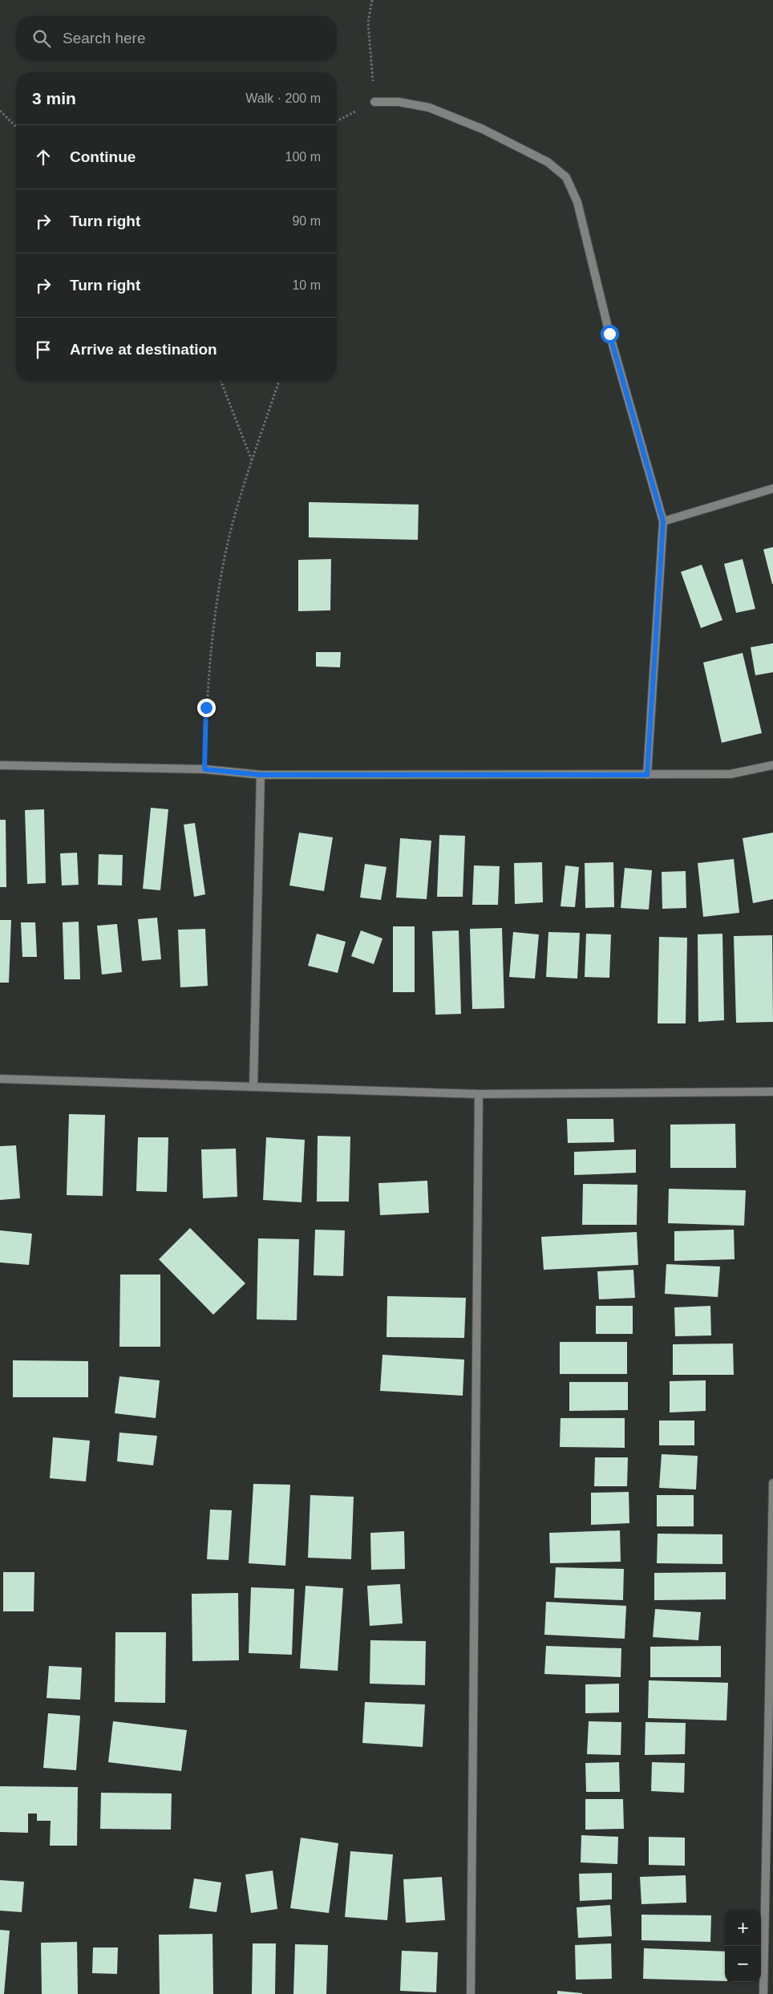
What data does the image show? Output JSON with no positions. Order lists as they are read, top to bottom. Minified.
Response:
{"page":{"search":"Search here","heading":["3 min","Walk · 200 m"],"list":[["Continue","100 m"],["Turn right","90 m"],["Turn right","10 m"],"Arrive at destination"],"map_buttons":["+","−"]}}
